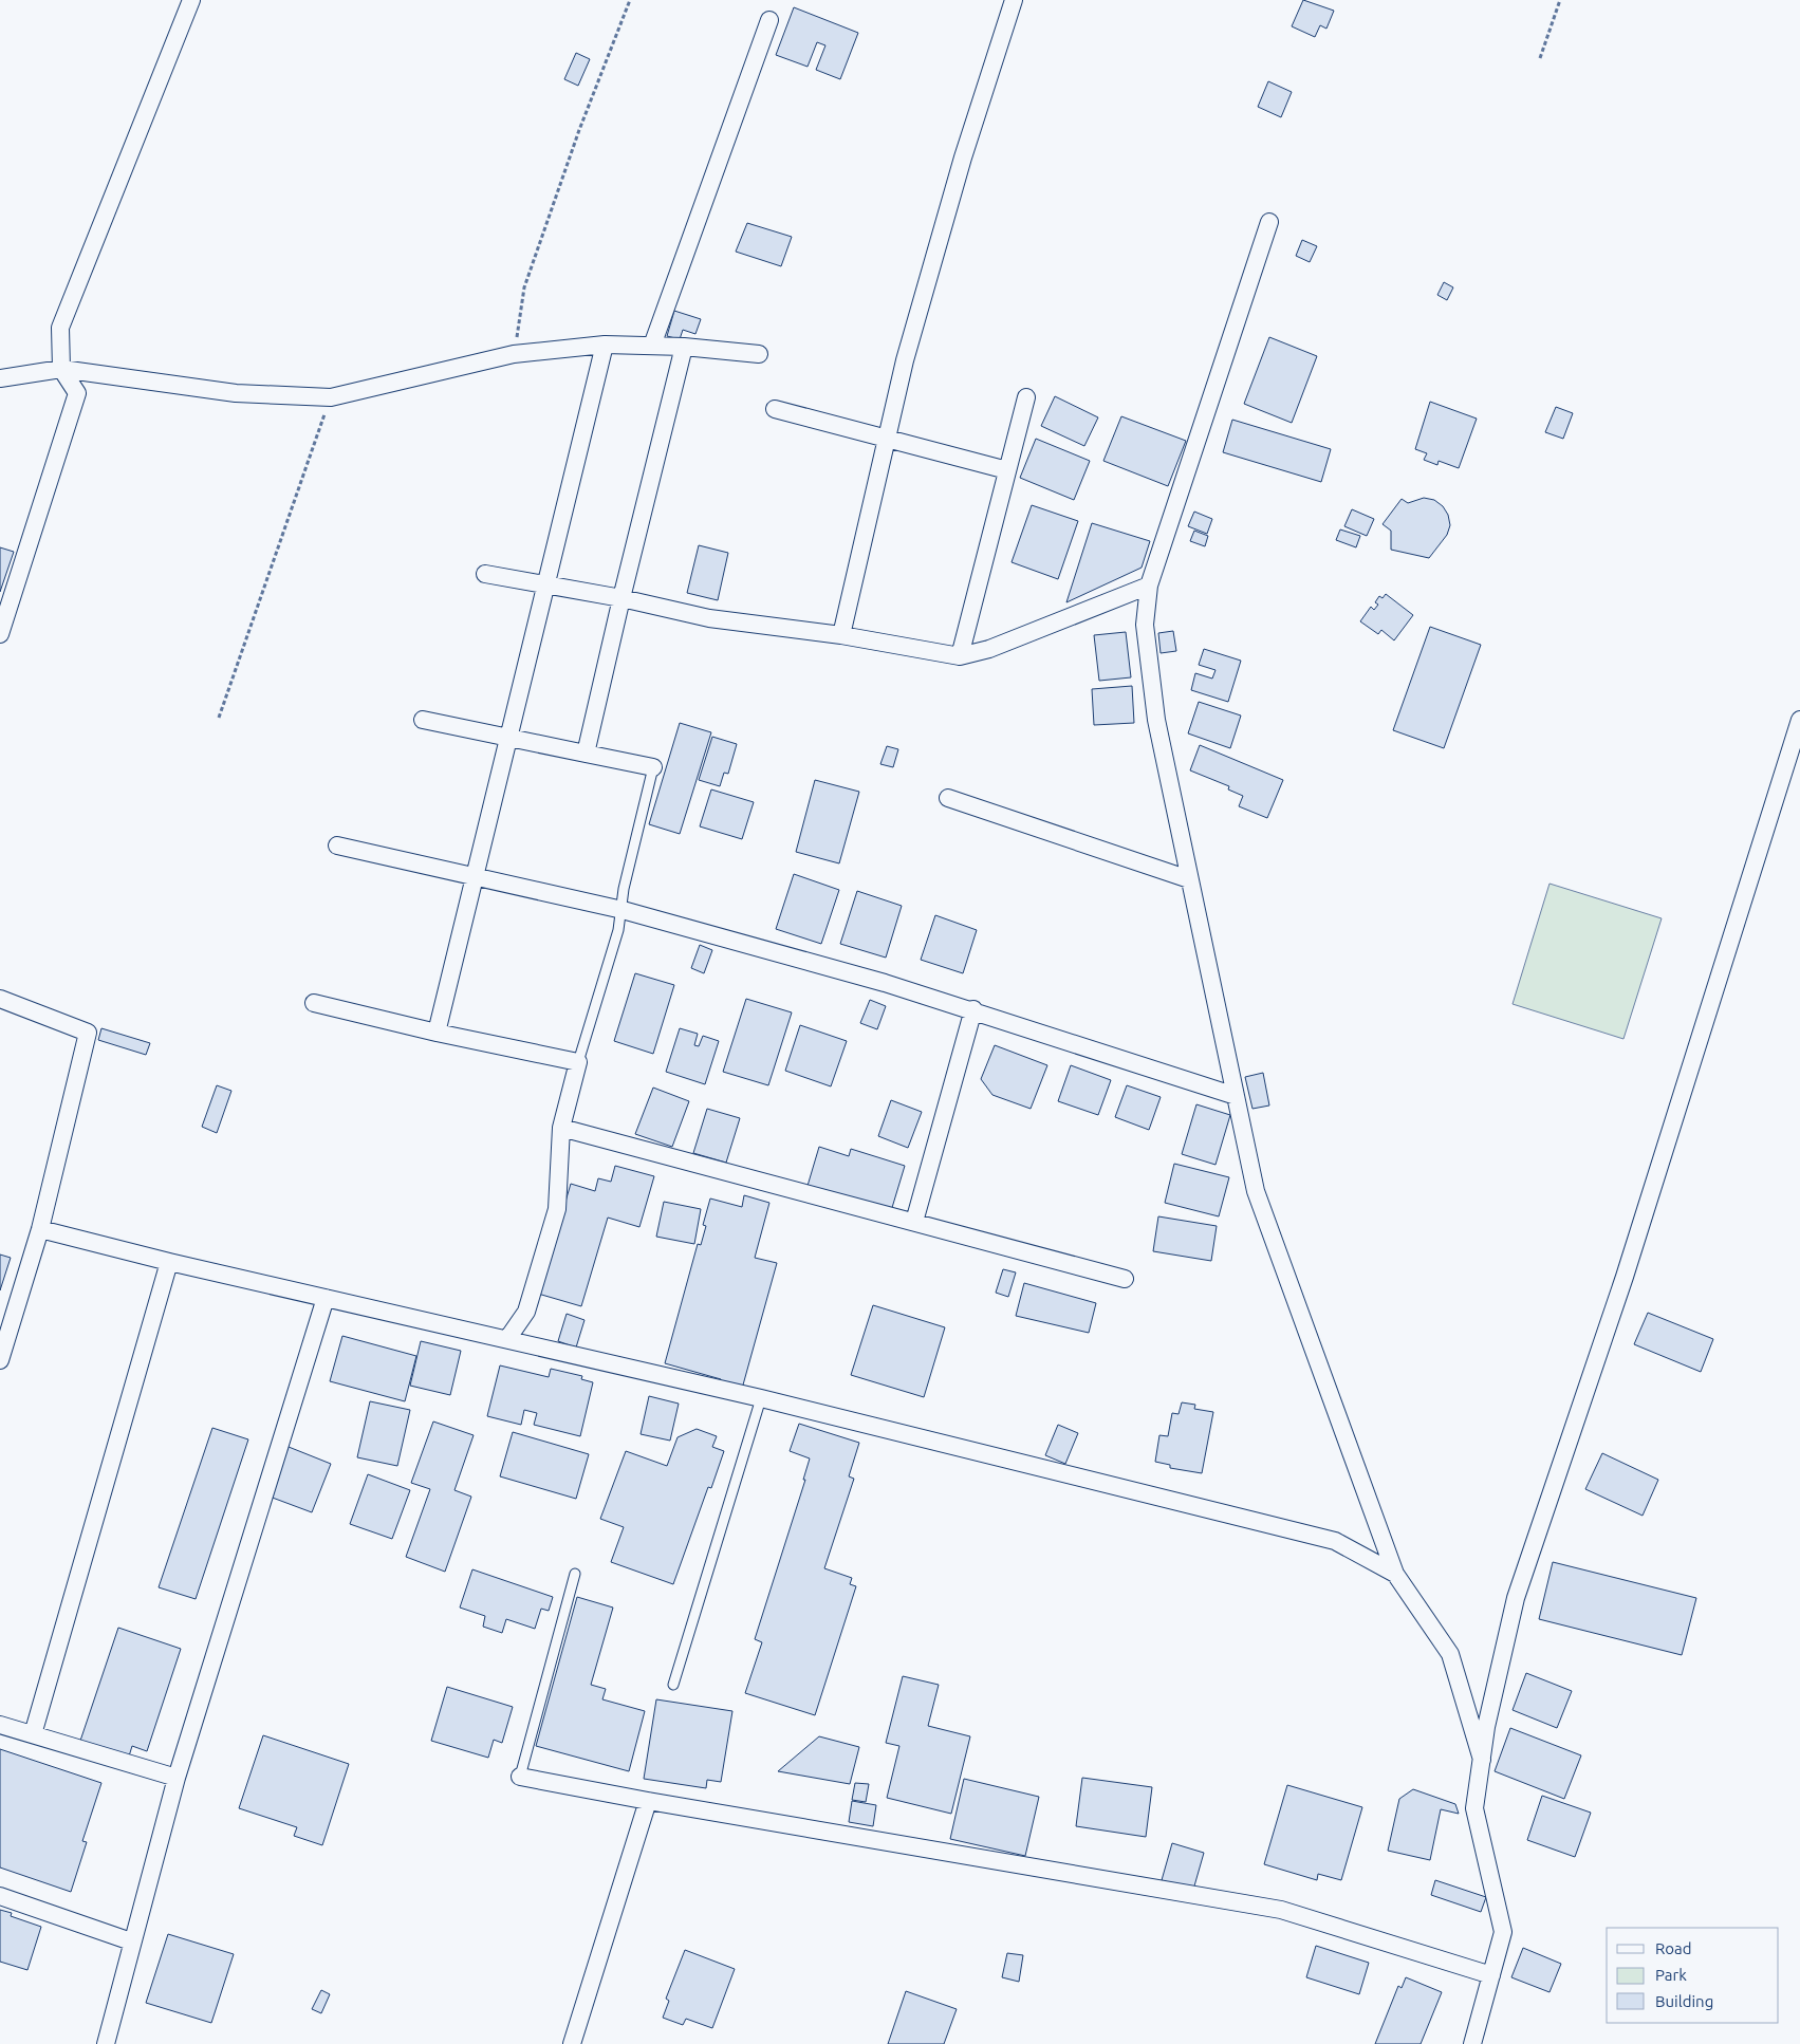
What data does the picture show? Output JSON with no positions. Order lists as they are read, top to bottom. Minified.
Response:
{"legend":["Road","Park","Building"]}
